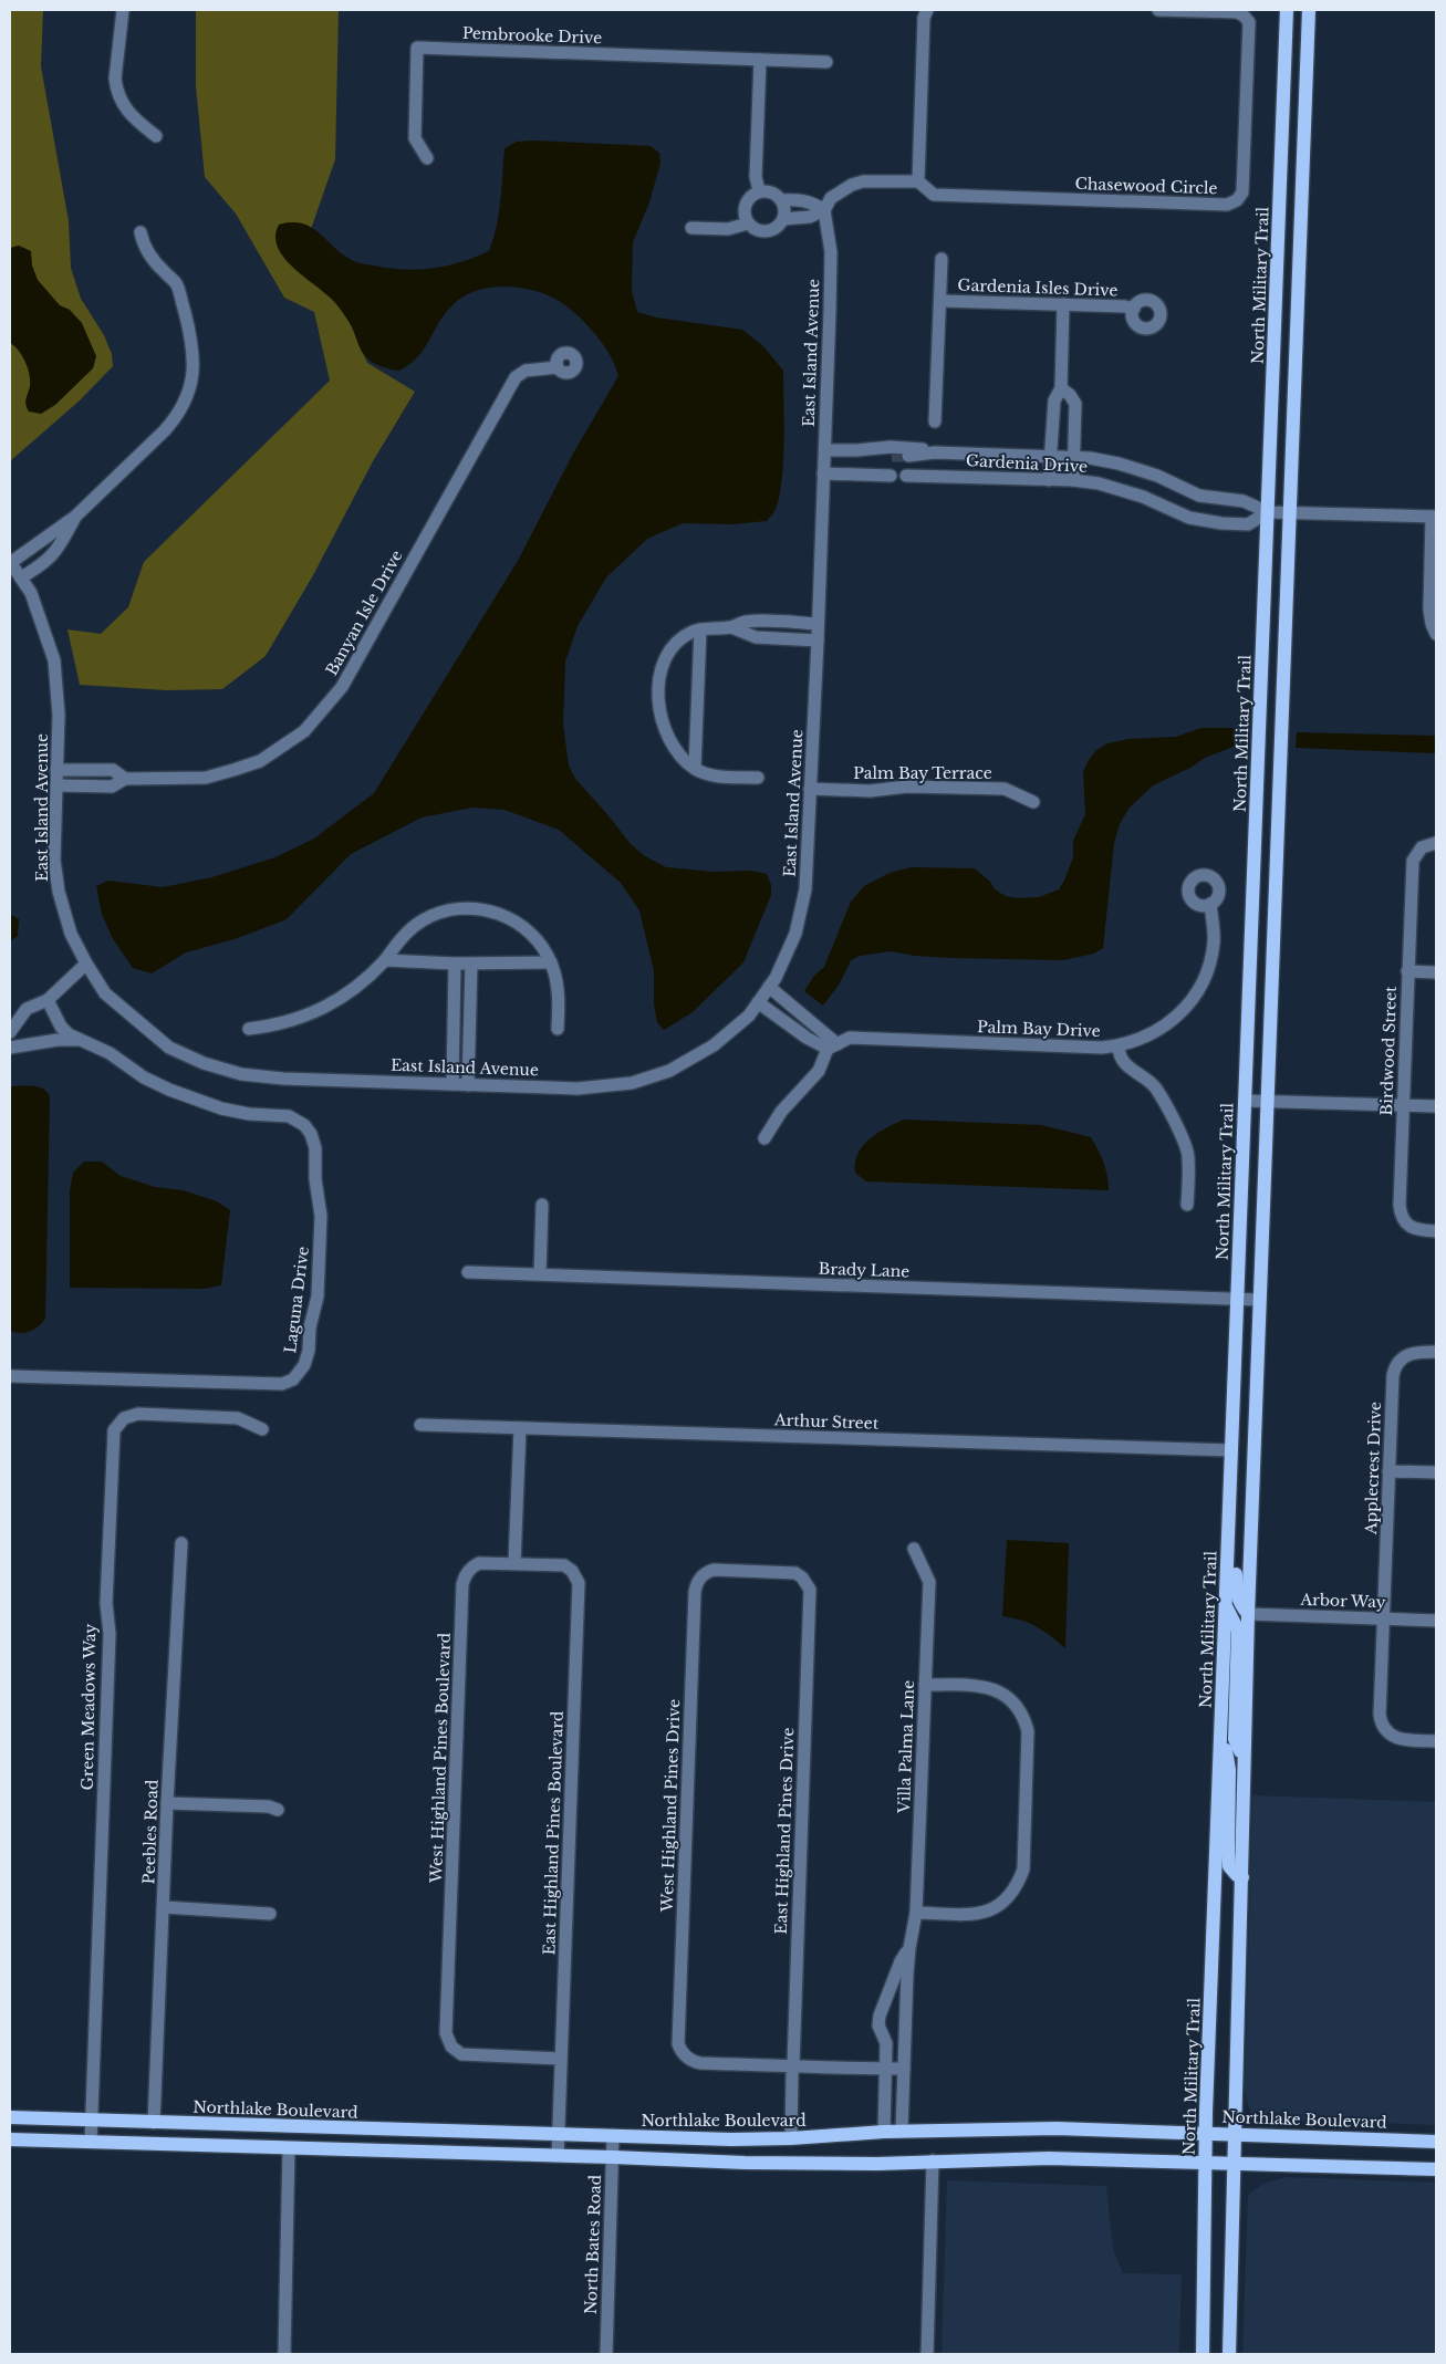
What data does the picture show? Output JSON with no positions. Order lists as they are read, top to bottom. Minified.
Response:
{"streets":{"main road":["North Military Trail","Northlake Boulevard"],"street":["Pembrooke Drive","Chasewood Circle","Gardenia Isles Drive","East Island Avenue","Gardenia Drive","Banyan Isle Drive","Palm Bay Terrace","Palm Bay Drive","Birdwood Street","Brady Lane","Laguna Drive","Arthur Street","Applecrest Drive","Arbor Way","Green Meadows Way","Villa Palma Lane","West Highland Pines Boulevard","West Highland Pines Drive","East Highland Pines Drive","Peebles Road","East Highland Pines Boulevard","North Bates Road"]},"crossings":[["North Military Trail","Gardenia Drive"],["North Military Trail","Brady Lane"],["North Military Trail","Arthur Street"],["North Military Trail","Northlake Boulevard"],["East Island Avenue","Gardenia Drive"],["East Island Avenue","Banyan Isle Drive"],["East Island Avenue","Palm Bay Terrace"],["Applecrest Drive","Arbor Way"],["Green Meadows Way","Northlake Boulevard"],["Villa Palma Lane","Northlake Boulevard"],["West Highland Pines Boulevard","East Highland Pines Boulevard"],["West Highland Pines Drive","East Highland Pines Drive"],["East Highland Pines Drive","Northlake Boulevard"],["Peebles Road","Northlake Boulevard"],["East Highland Pines Boulevard","Northlake Boulevard"],["Northlake Boulevard","North Bates Road"]]}
